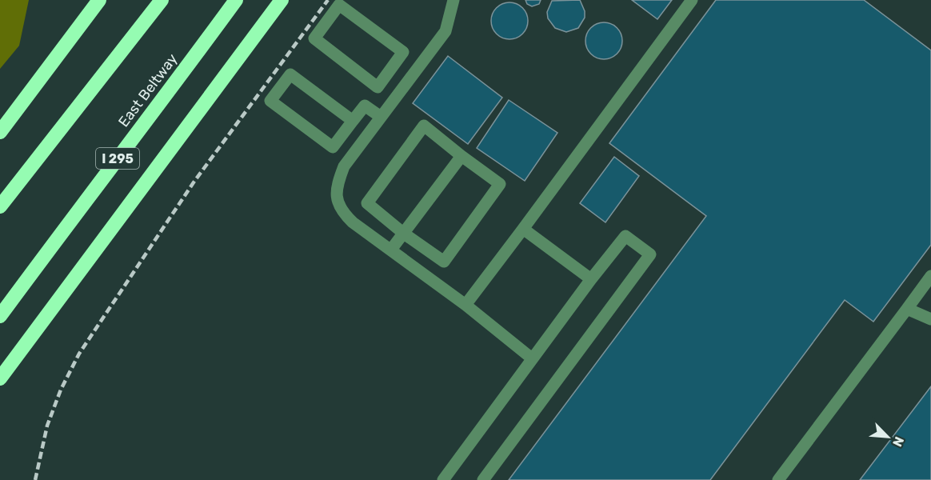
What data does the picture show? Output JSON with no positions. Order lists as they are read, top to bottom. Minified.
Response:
{"streets":{"highway":["East Beltway","I 295"]},"north":"bottom right"}
